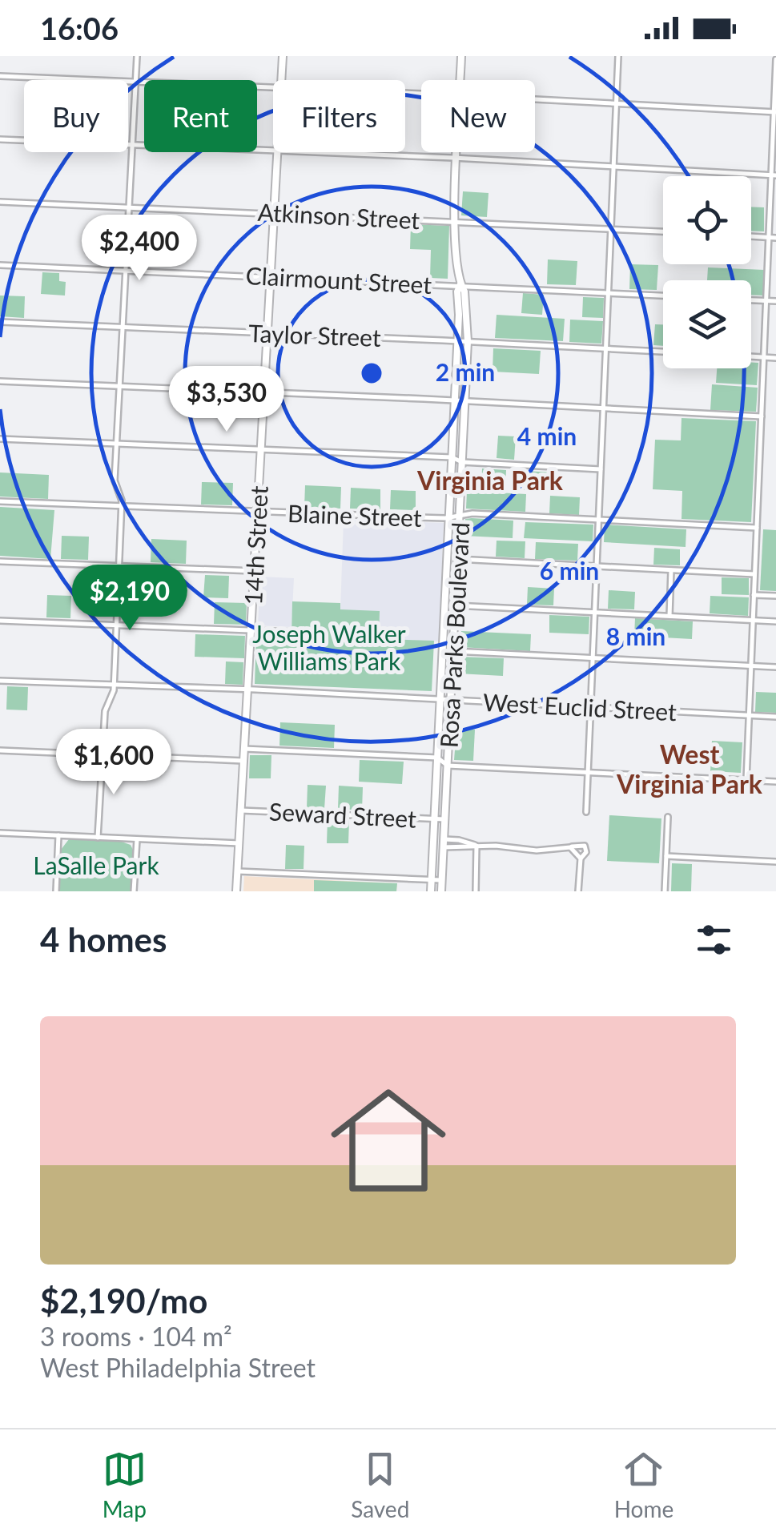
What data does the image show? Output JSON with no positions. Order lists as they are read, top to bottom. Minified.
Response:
{"streets":{"street":["Atkinson Street","Clairmount Street","Taylor Street","Blaine Street","14th Street","Rosa Parks Boulevard","West Euclid Street","Seward Street"]},"crossings":[["Atkinson Street","14th Street"],["Atkinson Street","Rosa Parks Boulevard"],["Clairmount Street","14th Street"],["Clairmount Street","Rosa Parks Boulevard"],["Taylor Street","14th Street"],["Taylor Street","Rosa Parks Boulevard"],["Blaine Street","14th Street"],["Blaine Street","Rosa Parks Boulevard"],["14th Street","West Euclid Street"],["14th Street","Seward Street"],["Rosa Parks Boulevard","West Euclid Street"],["Rosa Parks Boulevard","Seward Street"]],"districts":["Virginia Park","West Virginia Park"],"parks":["Joseph Walker Williams Park","LaSalle Park"],"page":{"status":"16:06","chip":["Buy","Rent","Filters","New"],"price":["$2,400","$3,530","$2,190","$1,600"],"heading":"4 homes","list":[{"name":"$2,190/mo","note":"3 rooms · 104 m² · West Philadelphia Street"}],"tabs":["Map","Saved","Home"]},"rings":["2 min","4 min","6 min","8 min"]}
